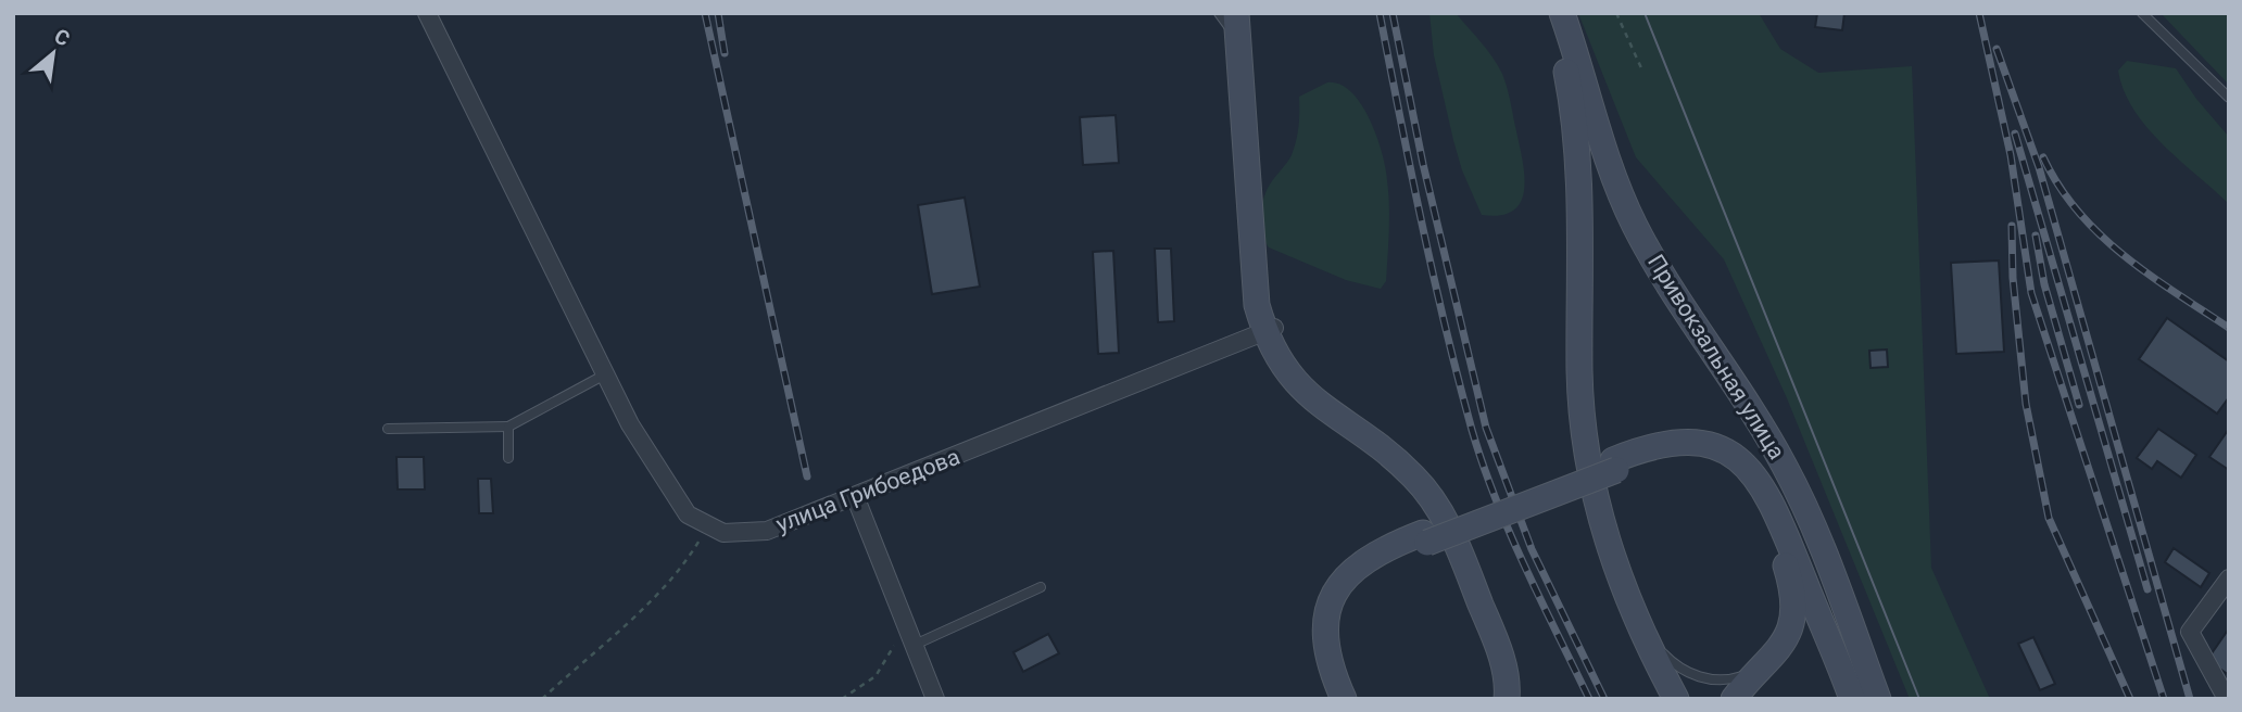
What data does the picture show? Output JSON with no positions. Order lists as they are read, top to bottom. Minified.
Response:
{"streets":{"main road":["Привокзальная улица"],"street":["улица Грибоедова"]},"north":"top right"}
